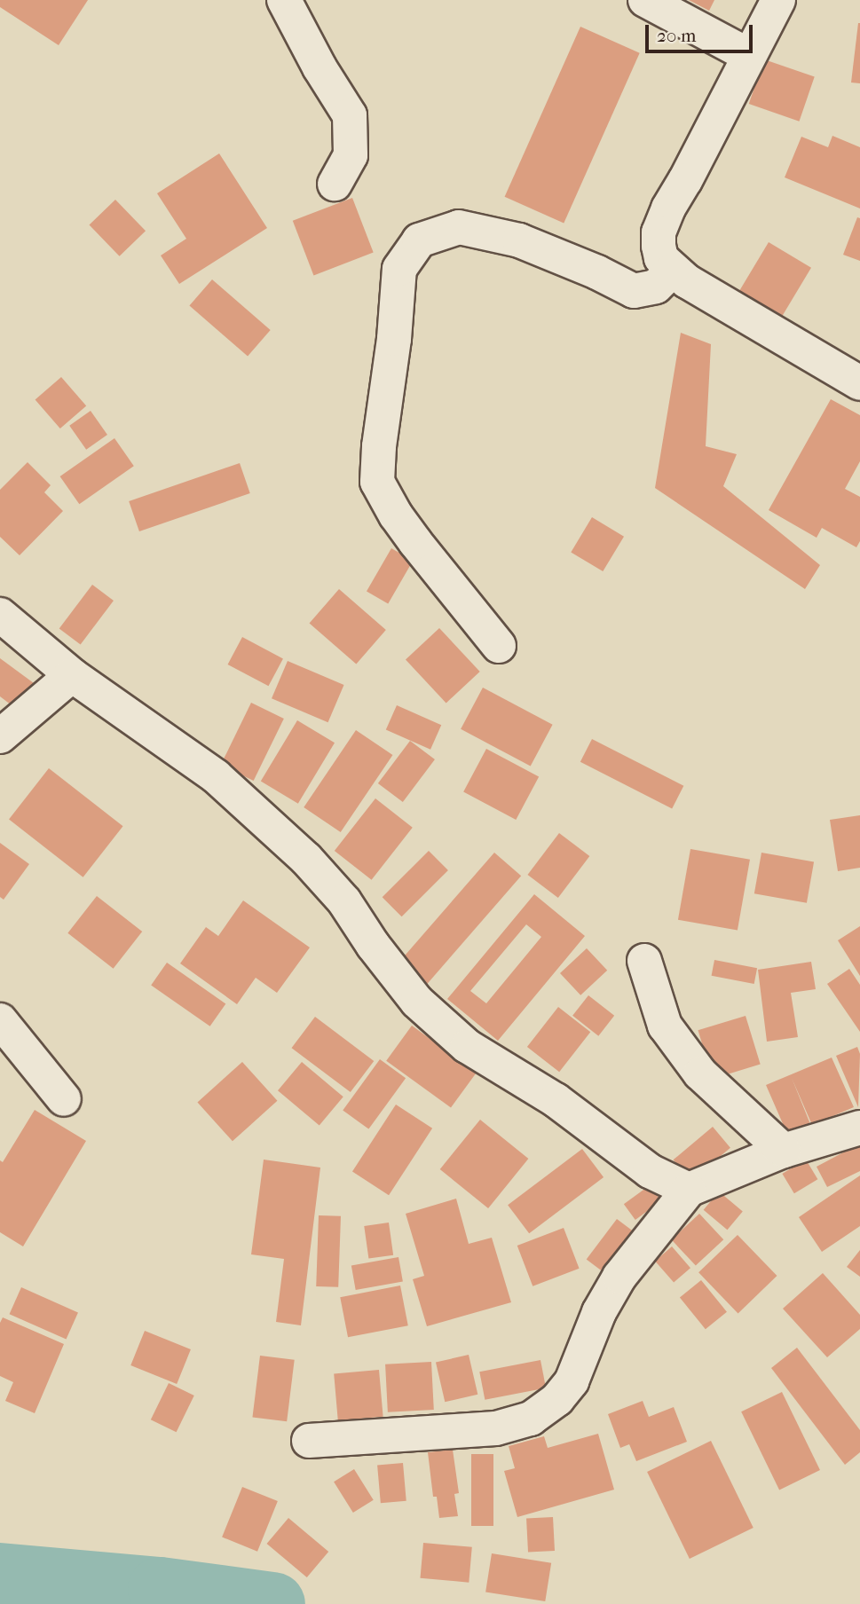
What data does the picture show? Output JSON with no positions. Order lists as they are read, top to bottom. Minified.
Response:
{"scale_bar":"20 m"}
